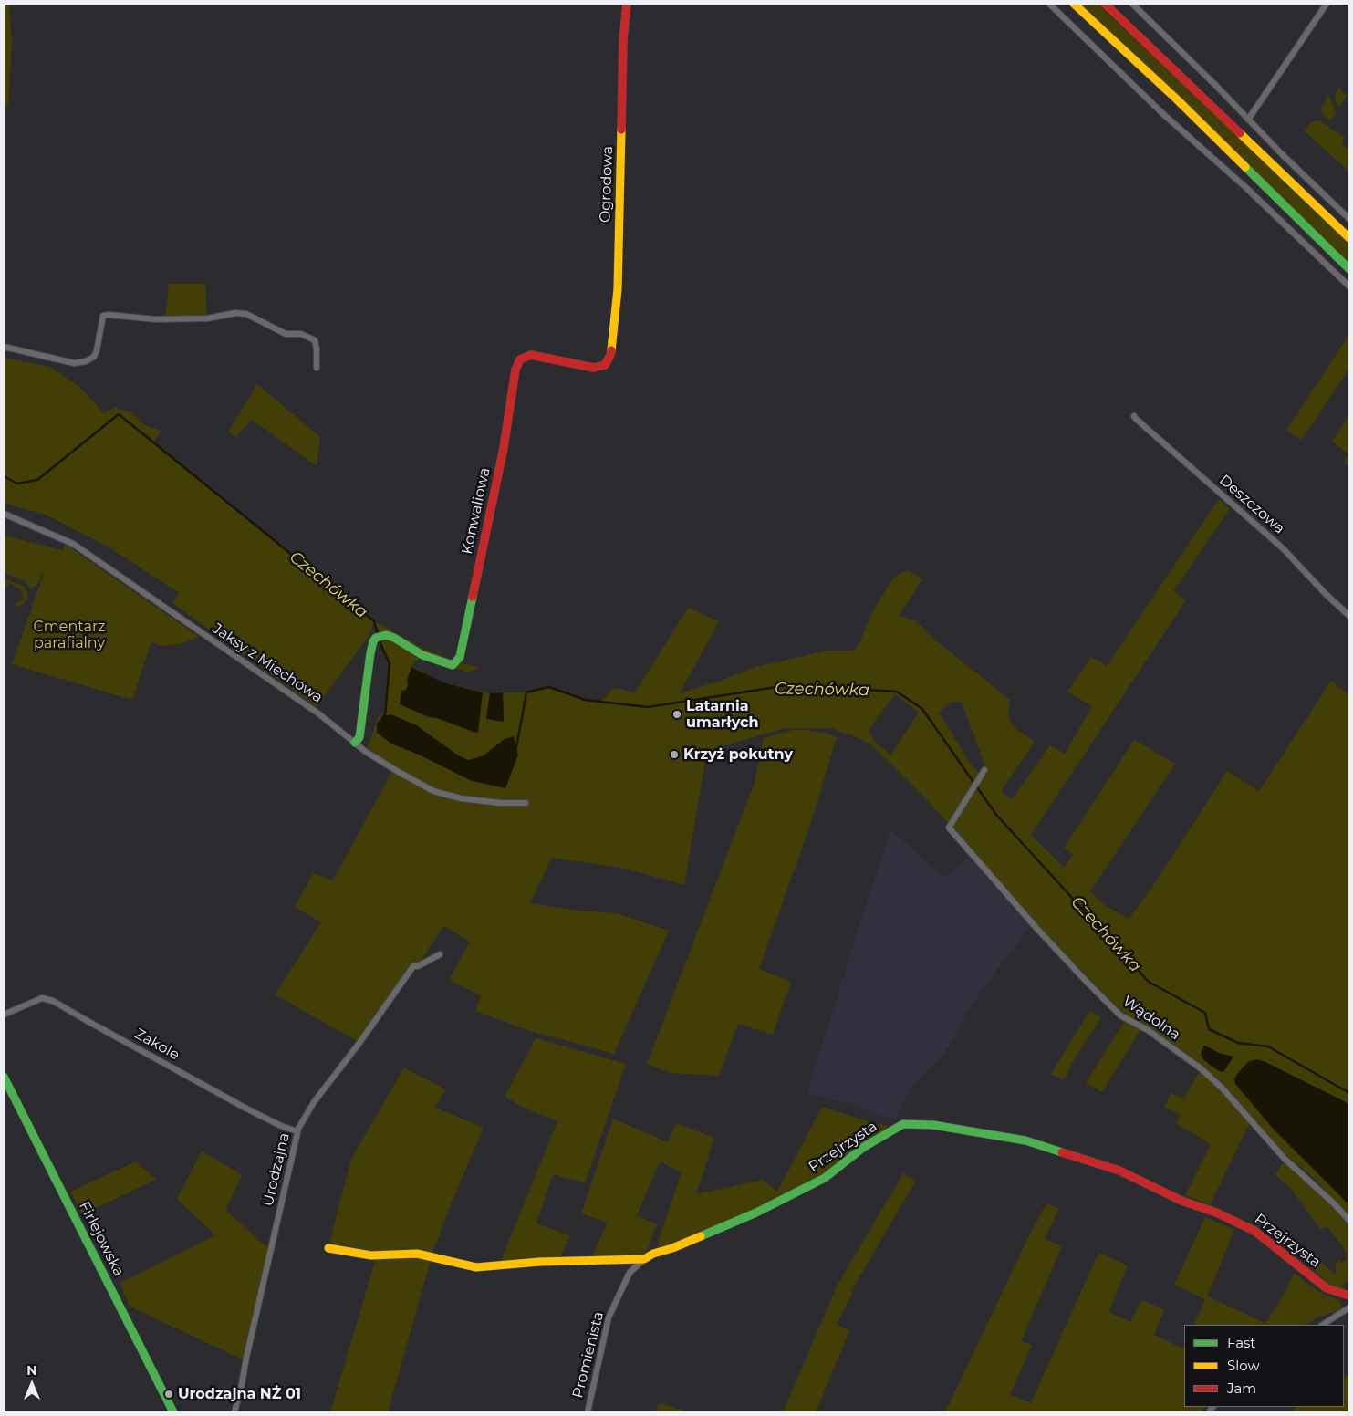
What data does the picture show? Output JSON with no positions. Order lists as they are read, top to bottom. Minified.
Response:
{"streets":{"street":["Ogrodowa","Deszczowa","Konwaliowa","Jaksy z Miechowa","Wądolna","Zakole","Przejrzysta","Urodzajna","Firlejowska","Promienista"]},"crossings":[["Ogrodowa","Konwaliowa"],["Konwaliowa","Jaksy z Miechowa"],["Zakole","Urodzajna"],["Przejrzysta","Promienista"]],"water":["Czechówka"],"parks":["Cmentarz parafialny"],"places":["Latarnia umarłych","Krzyż pokutny","Urodzajna NŻ 01"],"legend":["Fast","Slow","Jam"],"north":"top"}
